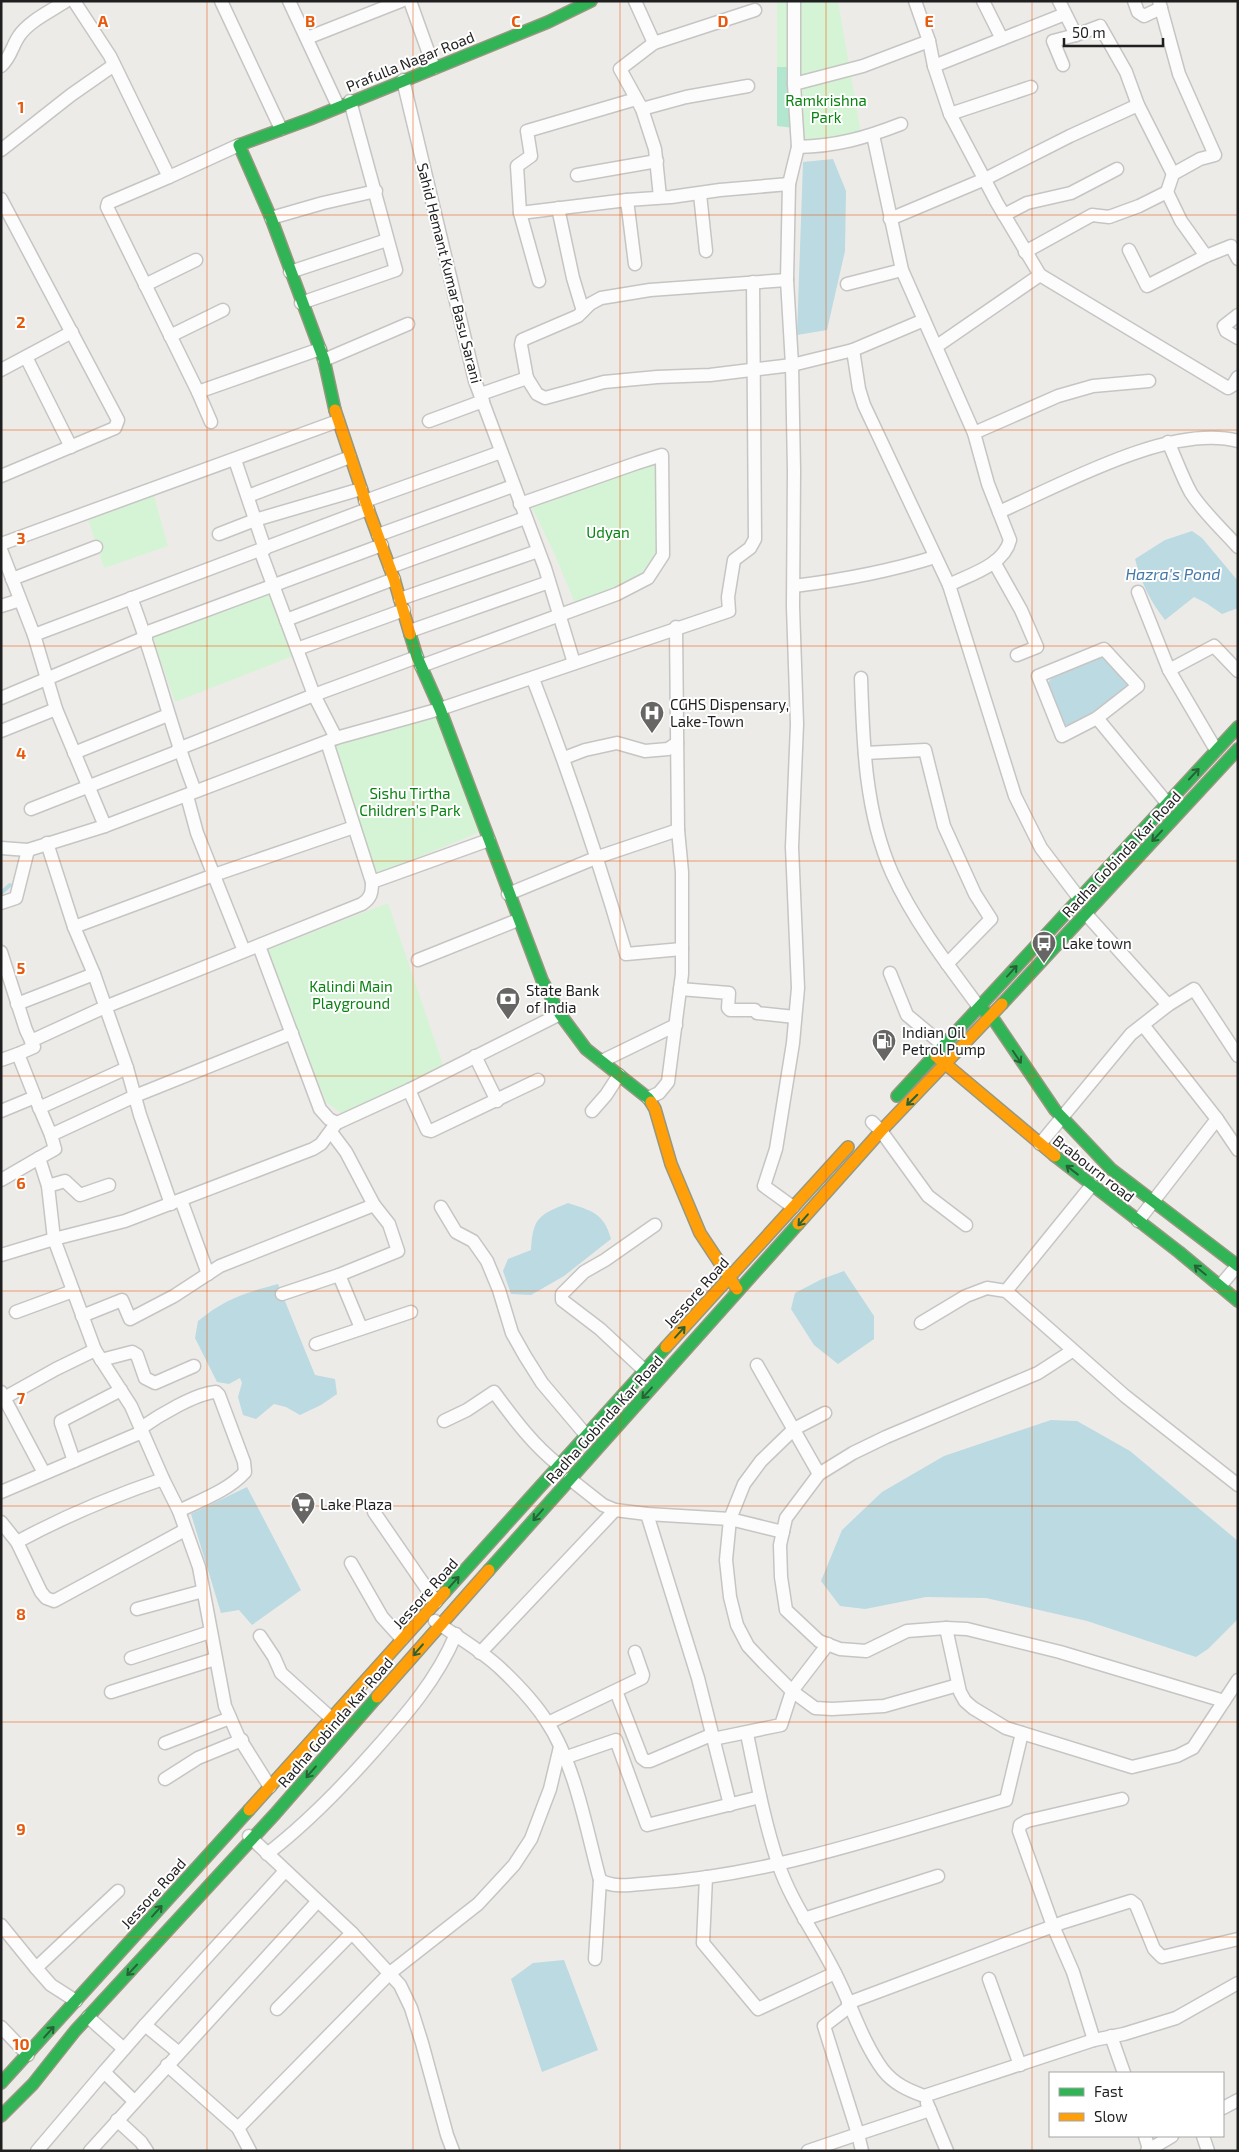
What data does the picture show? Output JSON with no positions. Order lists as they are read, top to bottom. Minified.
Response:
{"streets":{"main road":["Prafulla Nagar Road","Radha Gobinda Kar Road","Brabourn road","Jessore Road"],"street":["Sahid Hemant Kumar Basu Sarani"]},"crossings":[["Prafulla Nagar Road","Sahid Hemant Kumar Basu Sarani"],["Radha Gobinda Kar Road","Brabourn road"],["Brabourn road","Jessore Road"]],"one_way":["Radha Gobinda Kar Road","Jessore Road"],"water":["Hazra's Pond"],"parks":["Ramkrishna Park","Udyan","Sishu Tirtha Children's Park","Kalindi Main Playground"],"places":{"hospital":["CGHS Dispensary, Lake-Town"],"bus stop":["Lake town"],"bank":["State Bank of India"],"fuel station":["Indian Oil Petrol Pump"],"supermarket":["Lake Plaza"]},"legend":["Fast","Slow"],"scale_bar":"50 m","grid":{"columns":["A","B","C","D","E"],"rows":["1","2","3","4","5","6","7","8","9","10"]}}
